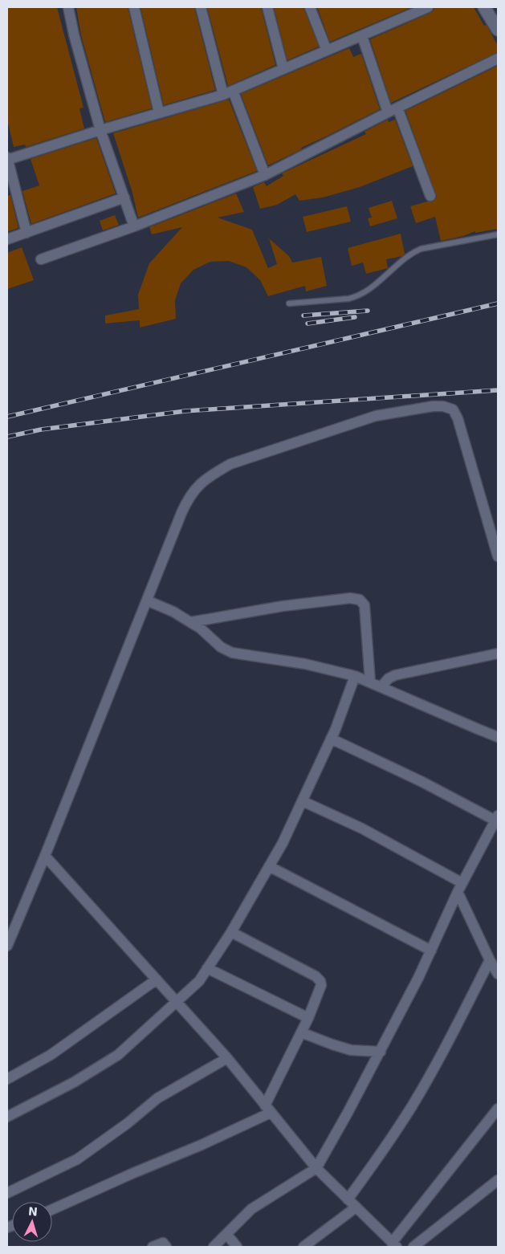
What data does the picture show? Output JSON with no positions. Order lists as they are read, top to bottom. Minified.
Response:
{"north":"top"}
